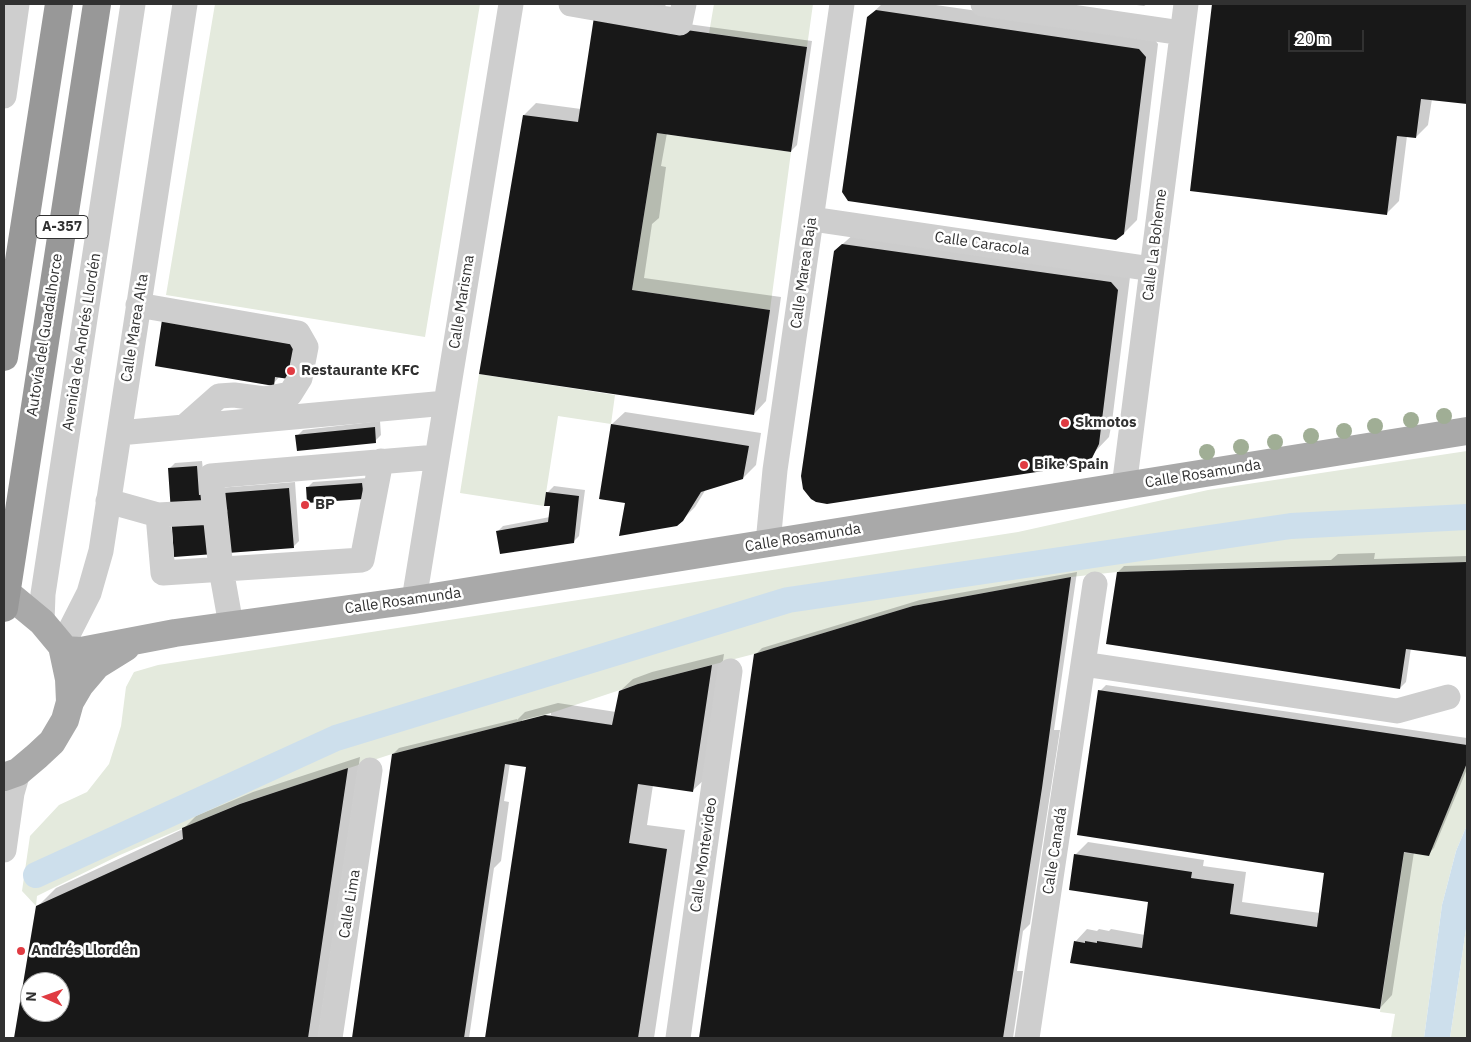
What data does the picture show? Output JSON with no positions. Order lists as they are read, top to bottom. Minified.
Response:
{"streets":{"highway":["A-357","Autovía del Guadalhorce"],"main road":["Calle Rosamunda"],"street":["Calle Caracola","Calle La Boheme","Calle Marea Baja","Calle Marisma","Calle Marea Alta","Avenida de Andrés Llordén","Calle Canadá","Calle Montevideo","Calle Lima"]},"crossings":[["Calle Caracola","Calle La Boheme"],["Calle Caracola","Calle Marea Baja"],["Calle La Boheme","Calle Rosamunda"],["Calle Marea Baja","Calle Rosamunda"],["Calle Marisma","Calle Rosamunda"],["Calle Marea Alta","Calle Rosamunda"]],"places":["Restaurante KFC","Skmotos","Bike Spain","BP","Andrés Llordén"],"scale_bar":"20 m","north":"left"}
